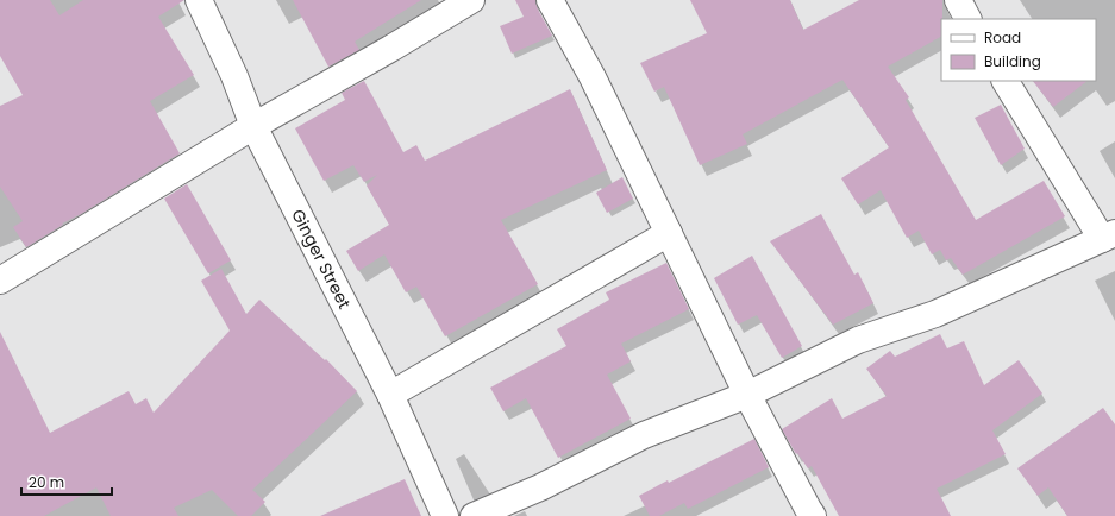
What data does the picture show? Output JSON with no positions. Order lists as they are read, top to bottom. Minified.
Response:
{"streets":{"street":["Ginger Street"]},"legend":["Road","Building"],"scale_bar":"20 m"}
